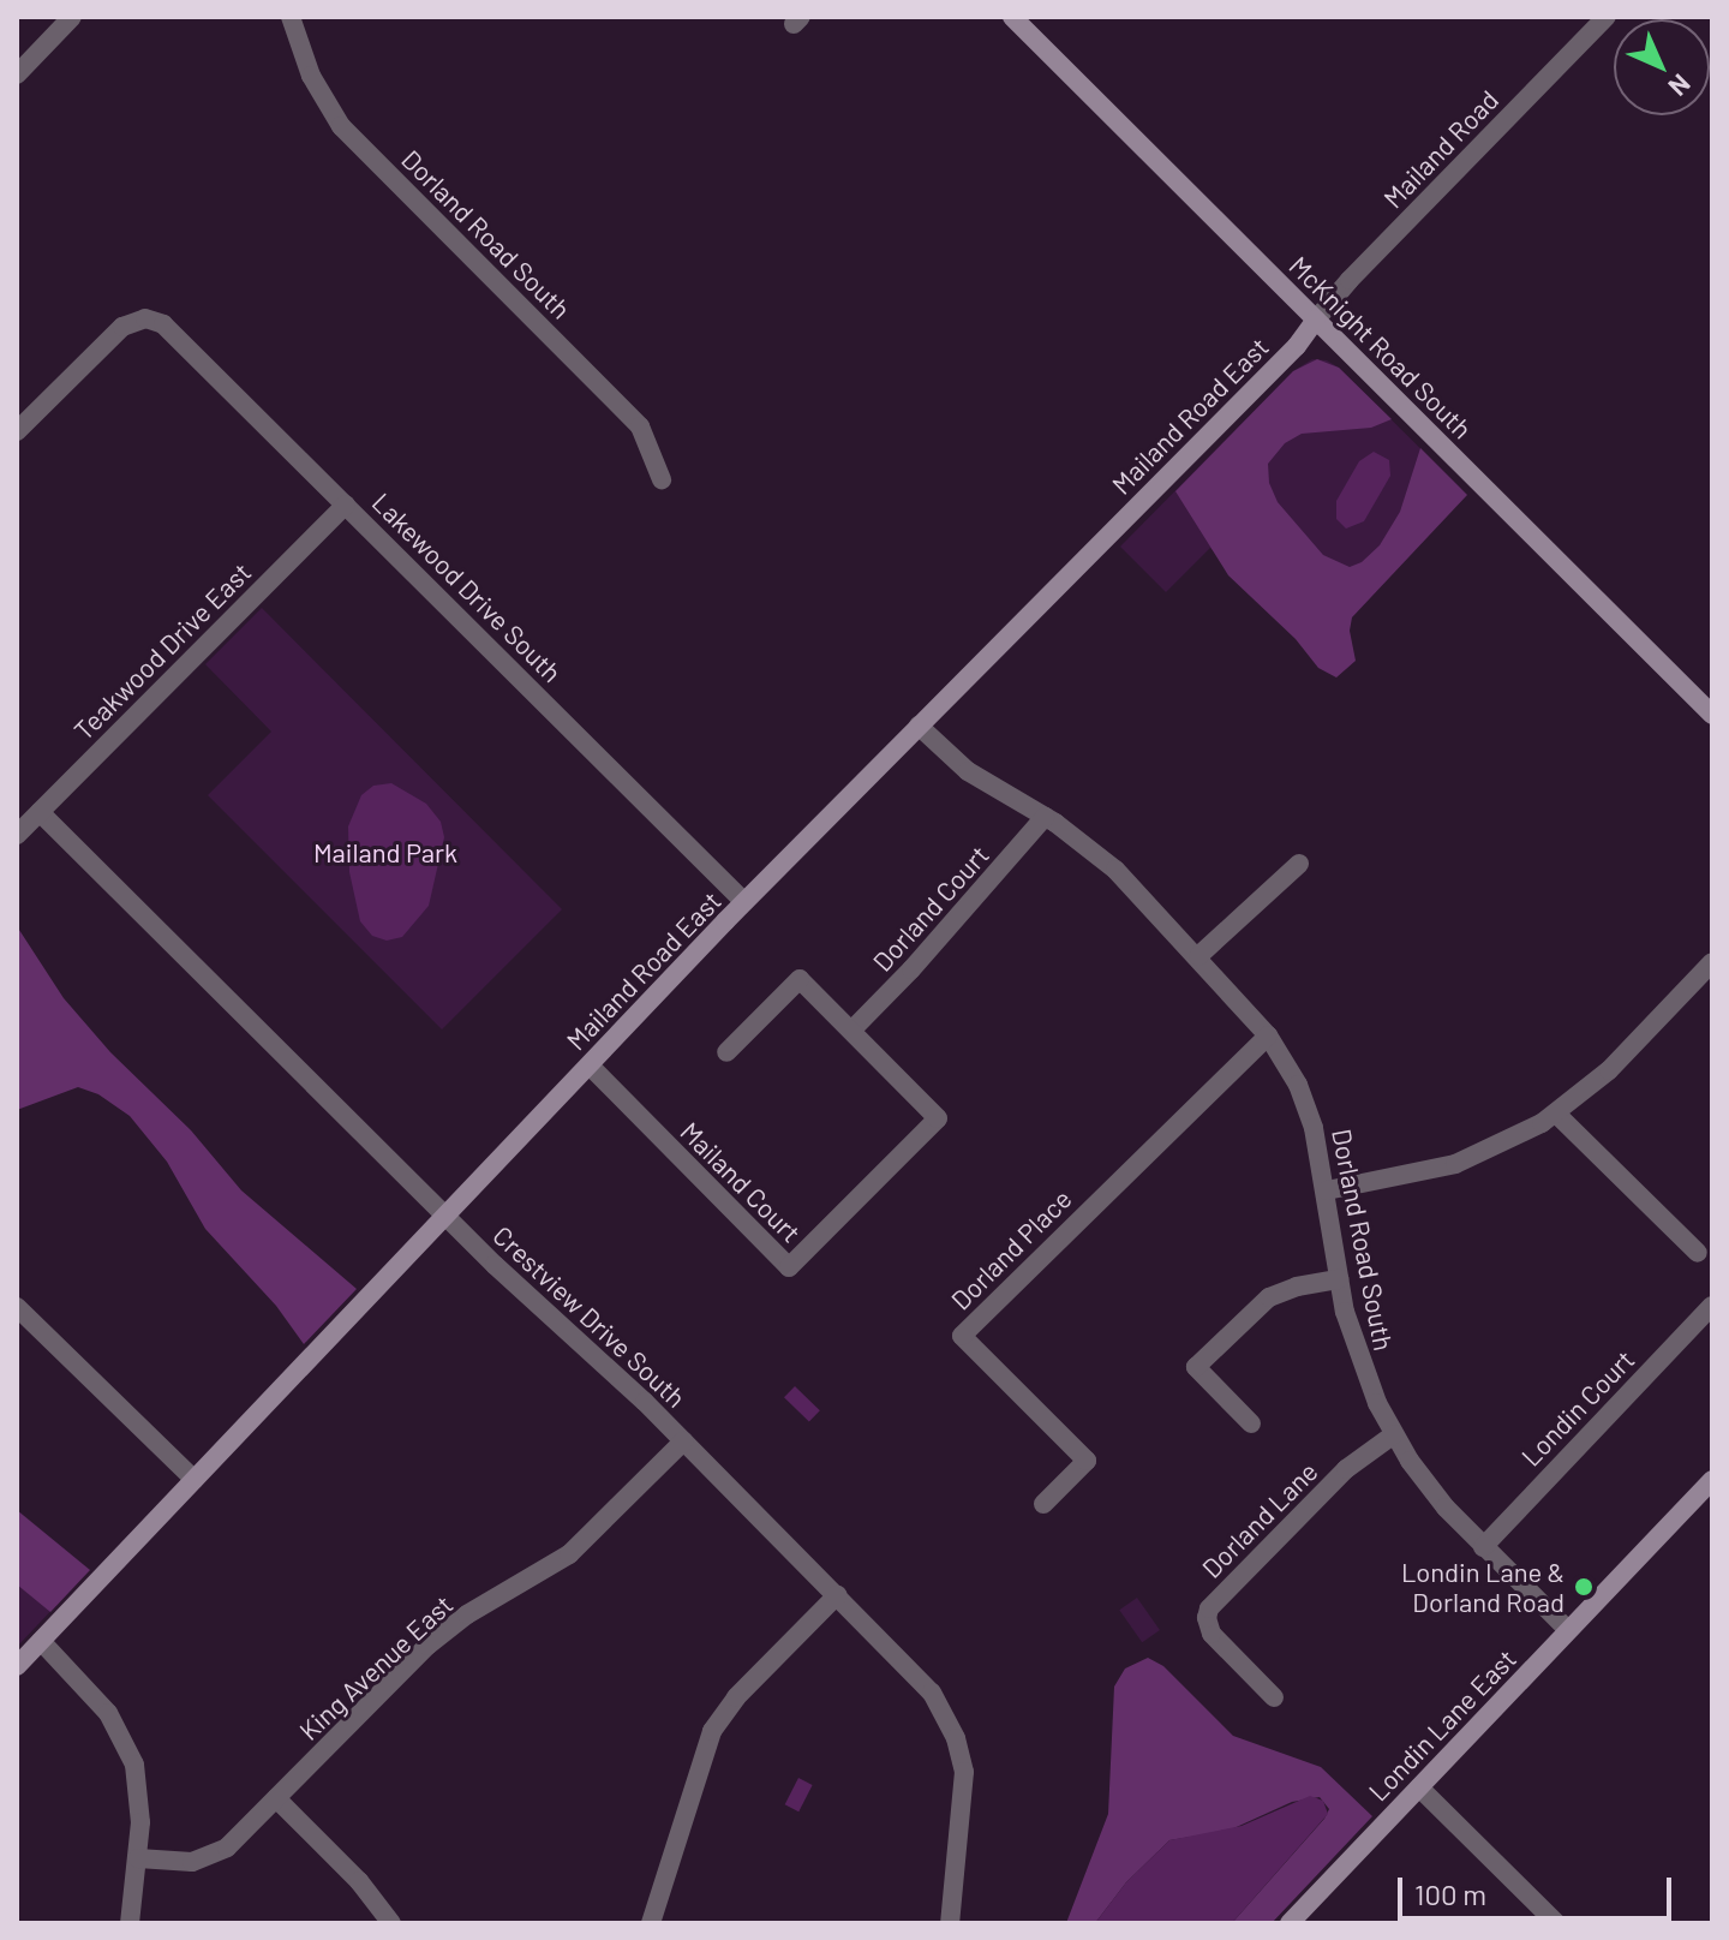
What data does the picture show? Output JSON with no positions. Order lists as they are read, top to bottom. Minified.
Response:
{"streets":{"street":["Mailand Road","Dorland Road South","McKnight Road South","Mailand Road East","Lakewood Drive South","Teakwood Drive East","Dorland Court","Mailand Court","Dorland Place","Crestview Drive South","Londin Court","Dorland Lane","King Avenue East","Londin Lane East"]},"crossings":[["Mailand Road","McKnight Road South"],["Mailand Road","Mailand Road East"],["Dorland Road South","Mailand Road East"],["Dorland Road South","Dorland Court"],["Dorland Road South","Dorland Place"],["Dorland Road South","Londin Court"],["Dorland Road South","Dorland Lane"],["Dorland Road South","Londin Lane East"],["McKnight Road South","Mailand Road East"],["Mailand Road East","Lakewood Drive South"],["Mailand Road East","Mailand Court"],["Mailand Road East","Crestview Drive South"],["Lakewood Drive South","Teakwood Drive East"],["Teakwood Drive East","Crestview Drive South"],["Dorland Court","Mailand Court"],["Crestview Drive South","King Avenue East"]],"parks":["Mailand Park"],"places":["Londin Lane & Dorland Road"],"scale_bar":"100 m","north":"bottom right"}
